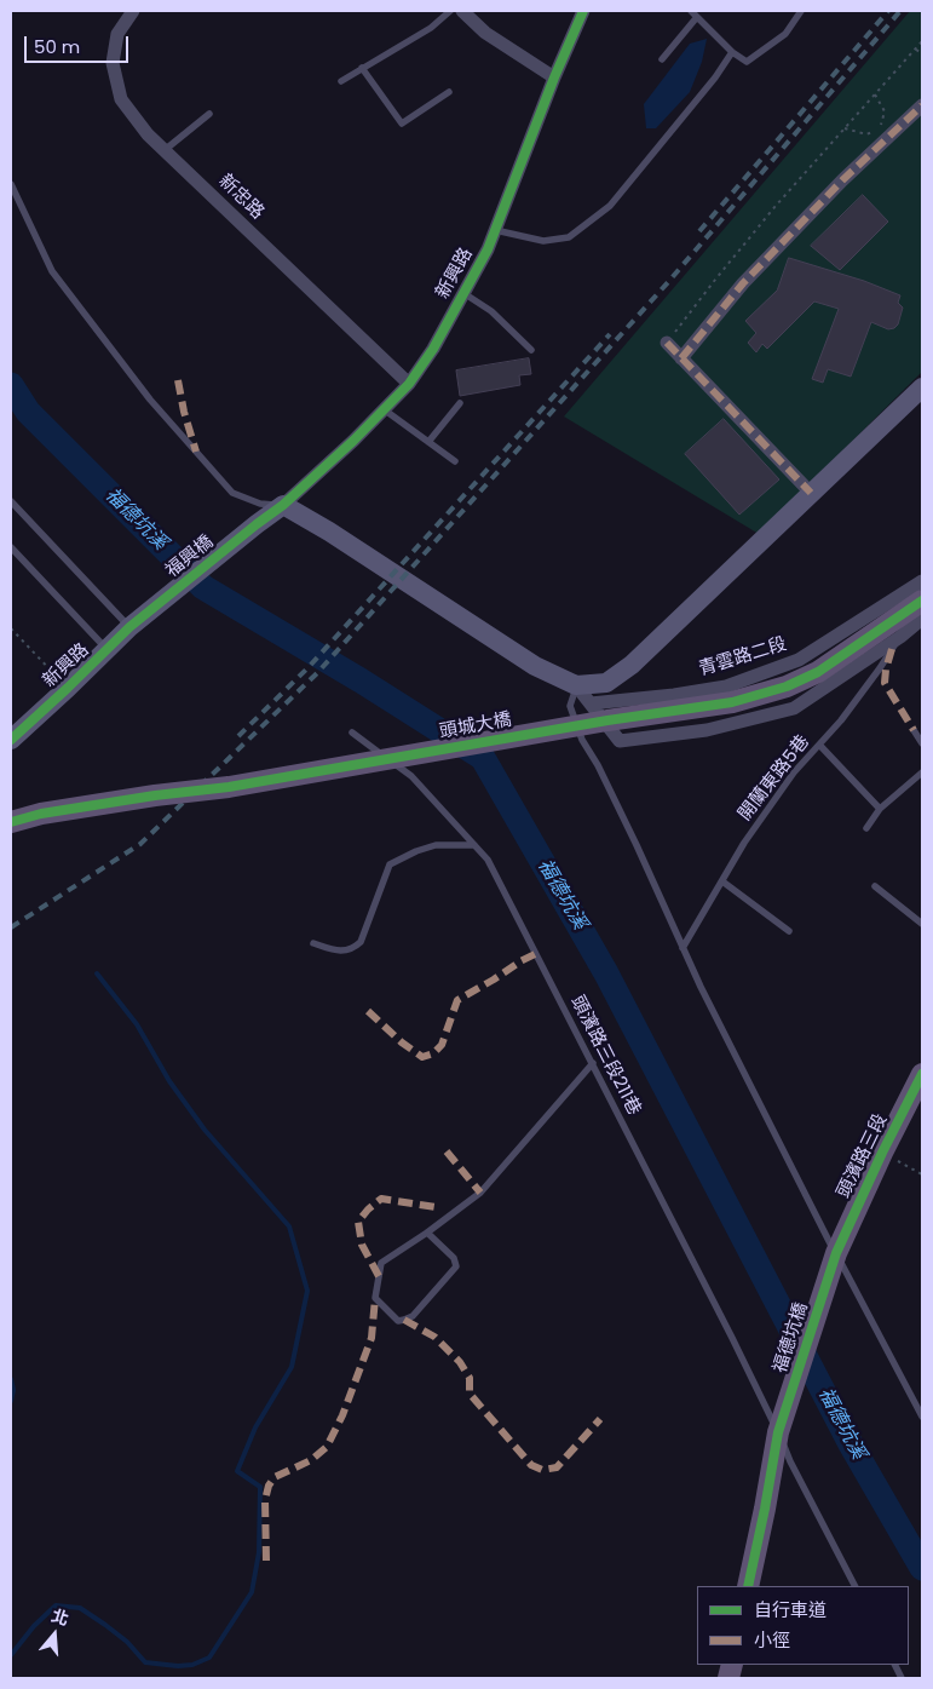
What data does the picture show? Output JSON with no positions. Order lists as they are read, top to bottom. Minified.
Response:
{"streets":{"main road":["頭城大橋","頭濱路三段","福德坑橋"],"street":["新忠路","新興路","福興橋","青雲路二段"],"lane":["開蘭東路5巷","頭濱路三段211巷"]},"crossings":[["新忠路","新興路"],["新興路","福興橋"],["頭濱路三段211巷","福德坑橋"],["頭濱路三段","福德坑橋"]],"water":["福德坑溪"],"legend":["自行車道","小徑"],"scale_bar":"50 m","north":"top"}
